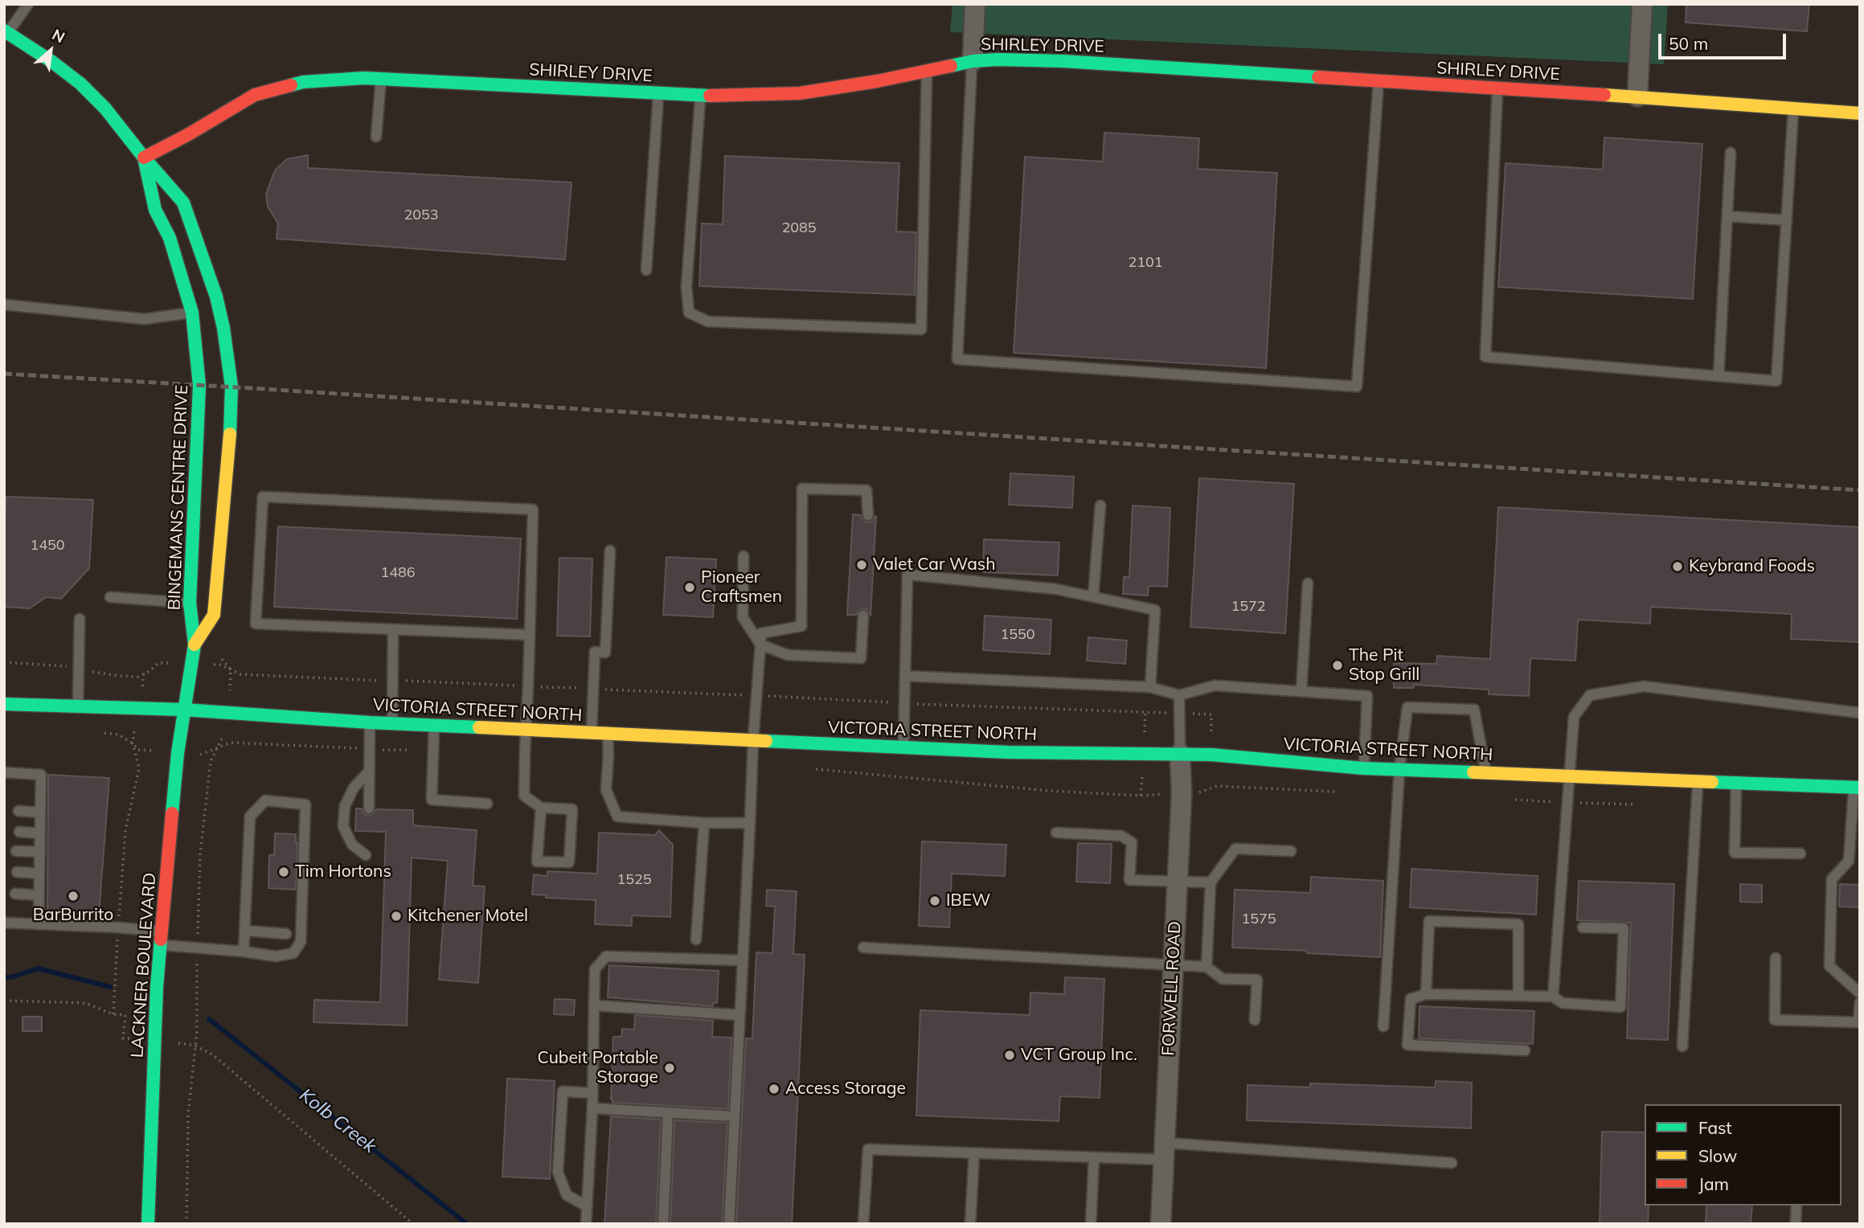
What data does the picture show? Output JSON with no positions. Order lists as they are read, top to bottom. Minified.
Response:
{"streets":{"main road":["SHIRLEY DRIVE","BINGEMANS CENTRE DRIVE","VICTORIA STREET NORTH","LACKNER BOULEVARD"],"street":["FORWELL ROAD"]},"crossings":[["SHIRLEY DRIVE","BINGEMANS CENTRE DRIVE"],["BINGEMANS CENTRE DRIVE","VICTORIA STREET NORTH"],["BINGEMANS CENTRE DRIVE","LACKNER BOULEVARD"],["VICTORIA STREET NORTH","LACKNER BOULEVARD"],["VICTORIA STREET NORTH","FORWELL ROAD"]],"water":["Kolb Creek"],"places":["Valet Car Wash","Keybrand Foods","Pioneer Craftsmen","The Pit Stop Grill","Tim Hortons","BarBurrito","IBEW","Kitchener Motel","VCT Group Inc.","Cubeit Portable Storage","Access Storage"],"house_numbers":["2053","2085","2101","1450","1486","1572","1550","1525","1575"],"legend":["Fast","Slow","Jam"],"scale_bar":"50 m","north":"top right"}
